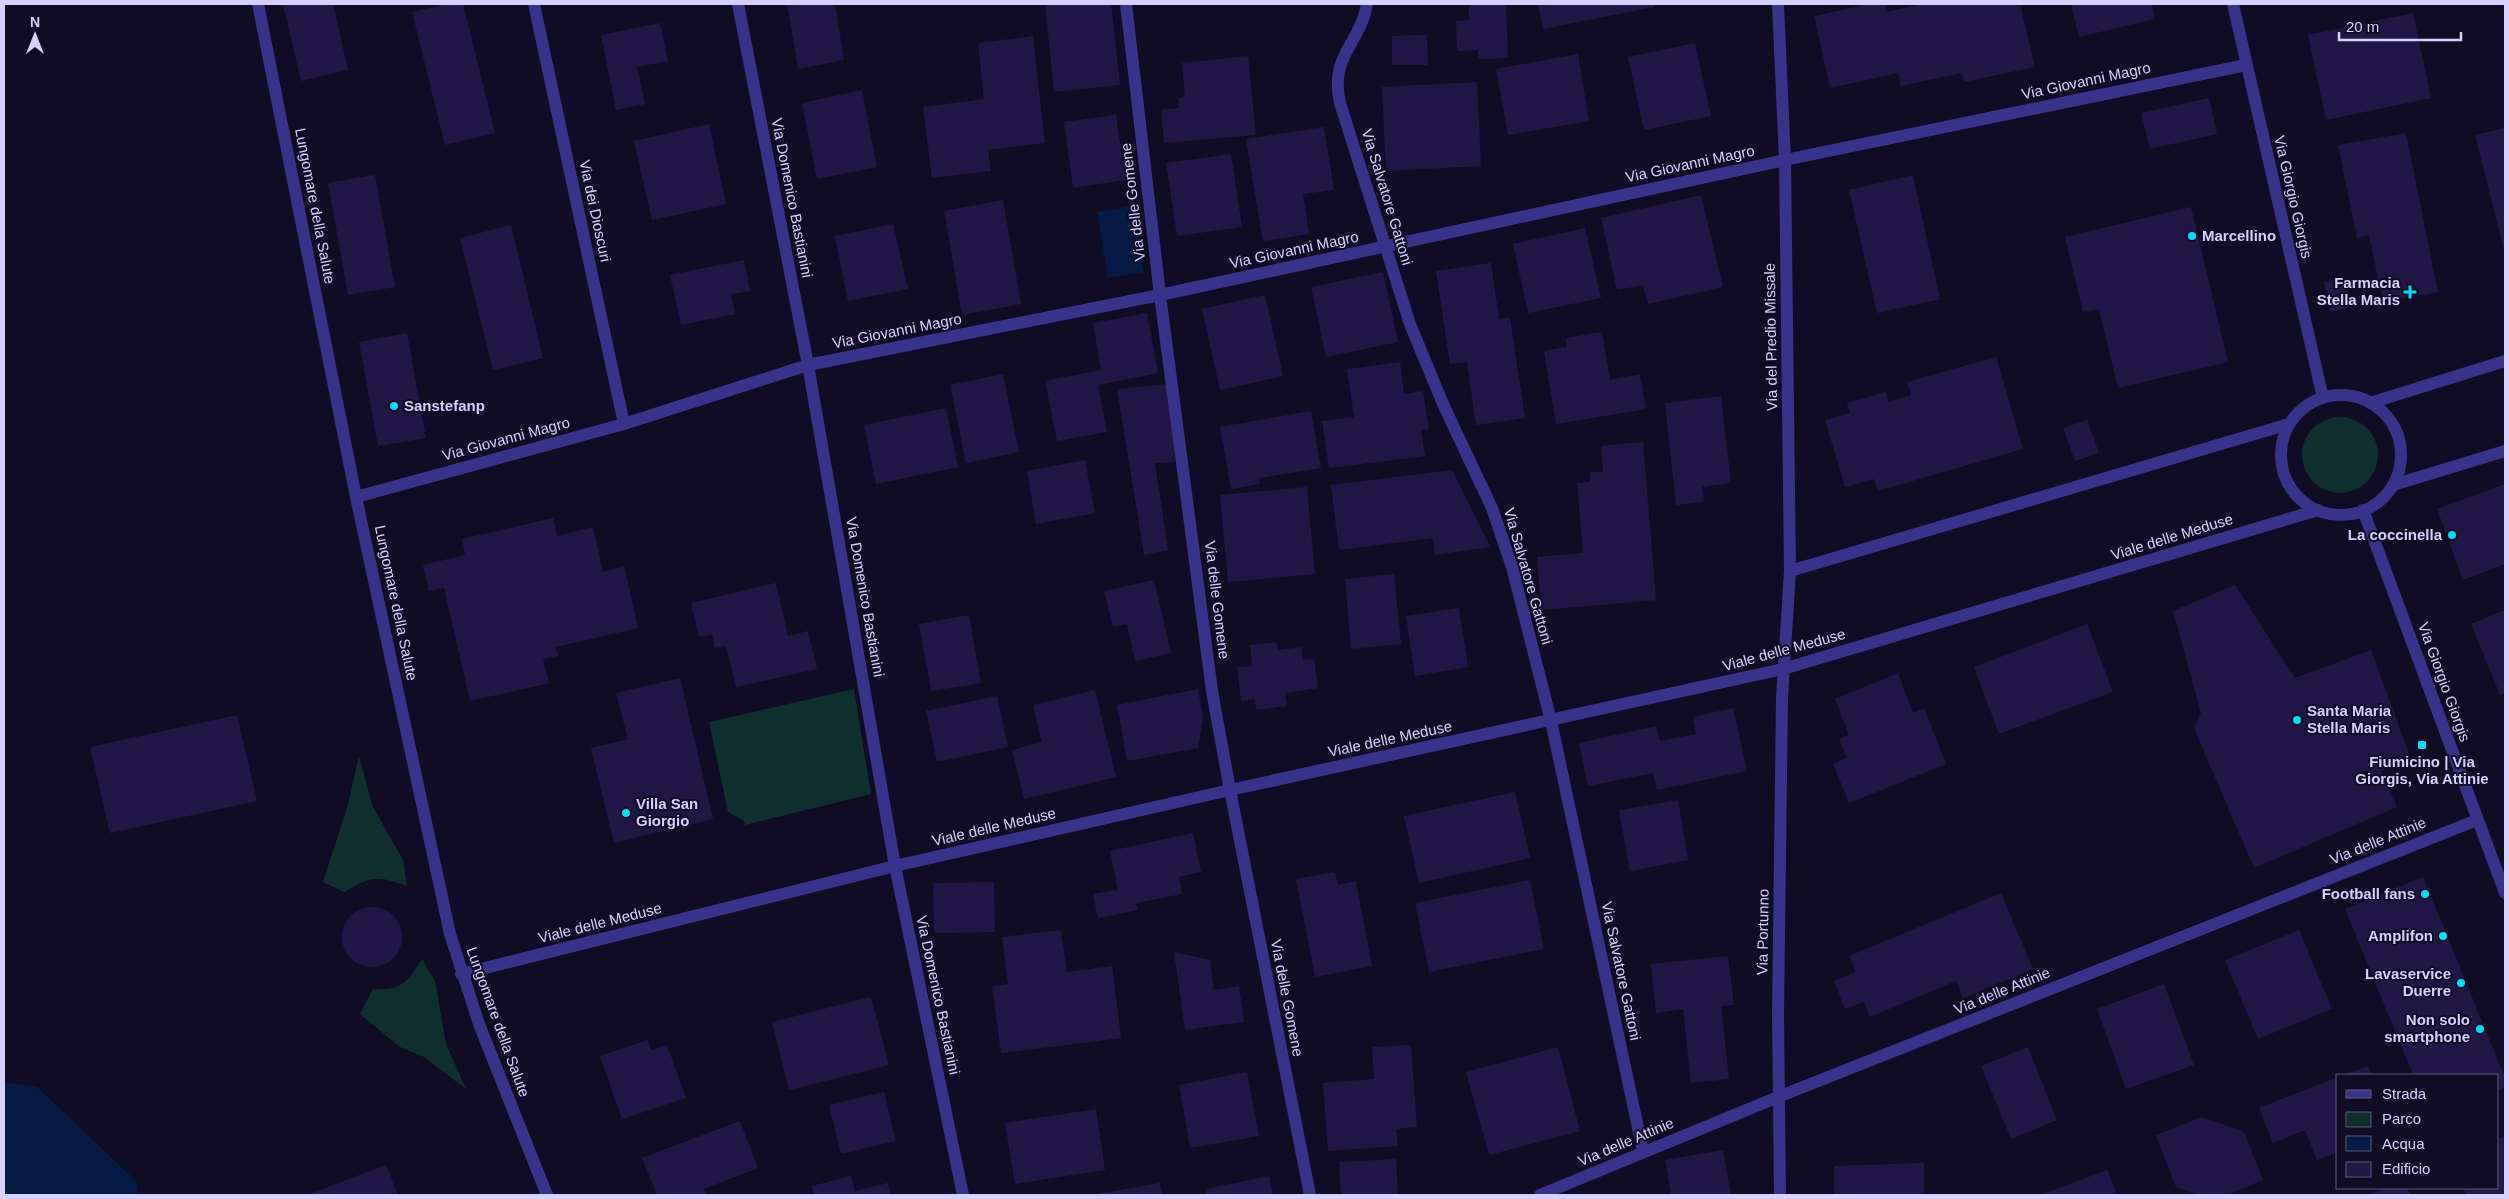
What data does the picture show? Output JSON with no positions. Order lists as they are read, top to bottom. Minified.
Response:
{"streets":{"street":["Via Giovanni Magro","Via Salvatore Gattoni","Via Giorgio Giorgis","Via Domenico Bastianini","Via delle Gomene","Lungomare della Salute","Via dei Dioscuri","Via del Predio Missale","Viale delle Meduse","Via delle Attinie","Via Portunno"]},"crossings":[["Via Giovanni Magro","Via Salvatore Gattoni"],["Via Giovanni Magro","Via Giorgio Giorgis"],["Via Giovanni Magro","Via Domenico Bastianini"],["Via Giovanni Magro","Via delle Gomene"],["Via Giovanni Magro","Lungomare della Salute"],["Via Giovanni Magro","Via dei Dioscuri"],["Via Giovanni Magro","Via del Predio Missale"],["Via Salvatore Gattoni","Viale delle Meduse"],["Via Salvatore Gattoni","Via delle Attinie"],["Via Giorgio Giorgis","Viale delle Meduse"],["Via Giorgio Giorgis","Via delle Attinie"],["Via Domenico Bastianini","Viale delle Meduse"],["Via delle Gomene","Viale delle Meduse"],["Lungomare della Salute","Viale delle Meduse"],["Via del Predio Missale","Viale delle Meduse"],["Via del Predio Missale","Via Portunno"],["Viale delle Meduse","Via Portunno"],["Via delle Attinie","Via Portunno"]],"places":{"other":["Marcellino","Sanstefanp","La coccinella","Santa Maria Stella Maris","Villa San Giorgio","Football fans","Amplifon","Lavaservice Duerre","Non solo smartphone"],"health":["Farmacia Stella Maris"],"transit":["Fiumicino | Via Giorgis, Via Attinie"]},"legend":["Strada","Parco","Acqua","Edificio"],"scale_bar":"20 m","north":"top"}
